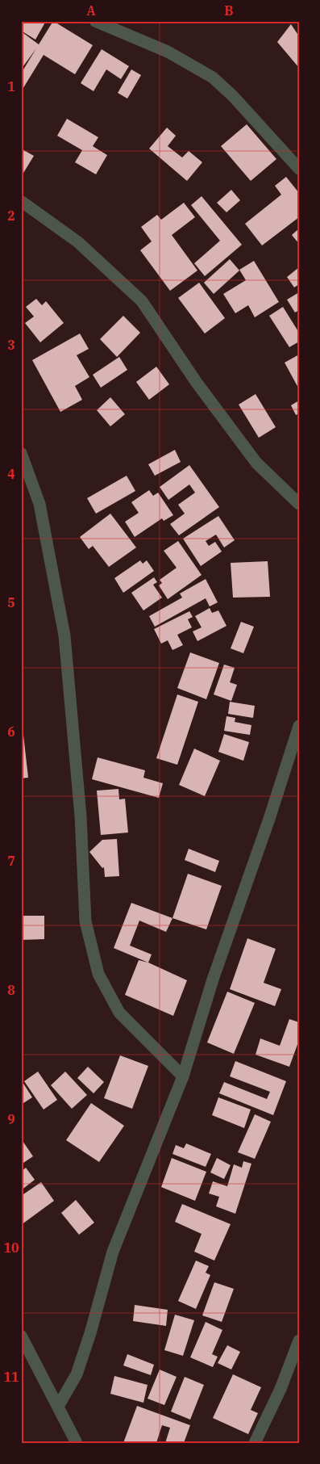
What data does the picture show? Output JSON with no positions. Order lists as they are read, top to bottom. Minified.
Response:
{"grid":{"columns":["A","B"],"rows":["1","2","3","4","5","6","7","8","9","10","11"]}}
